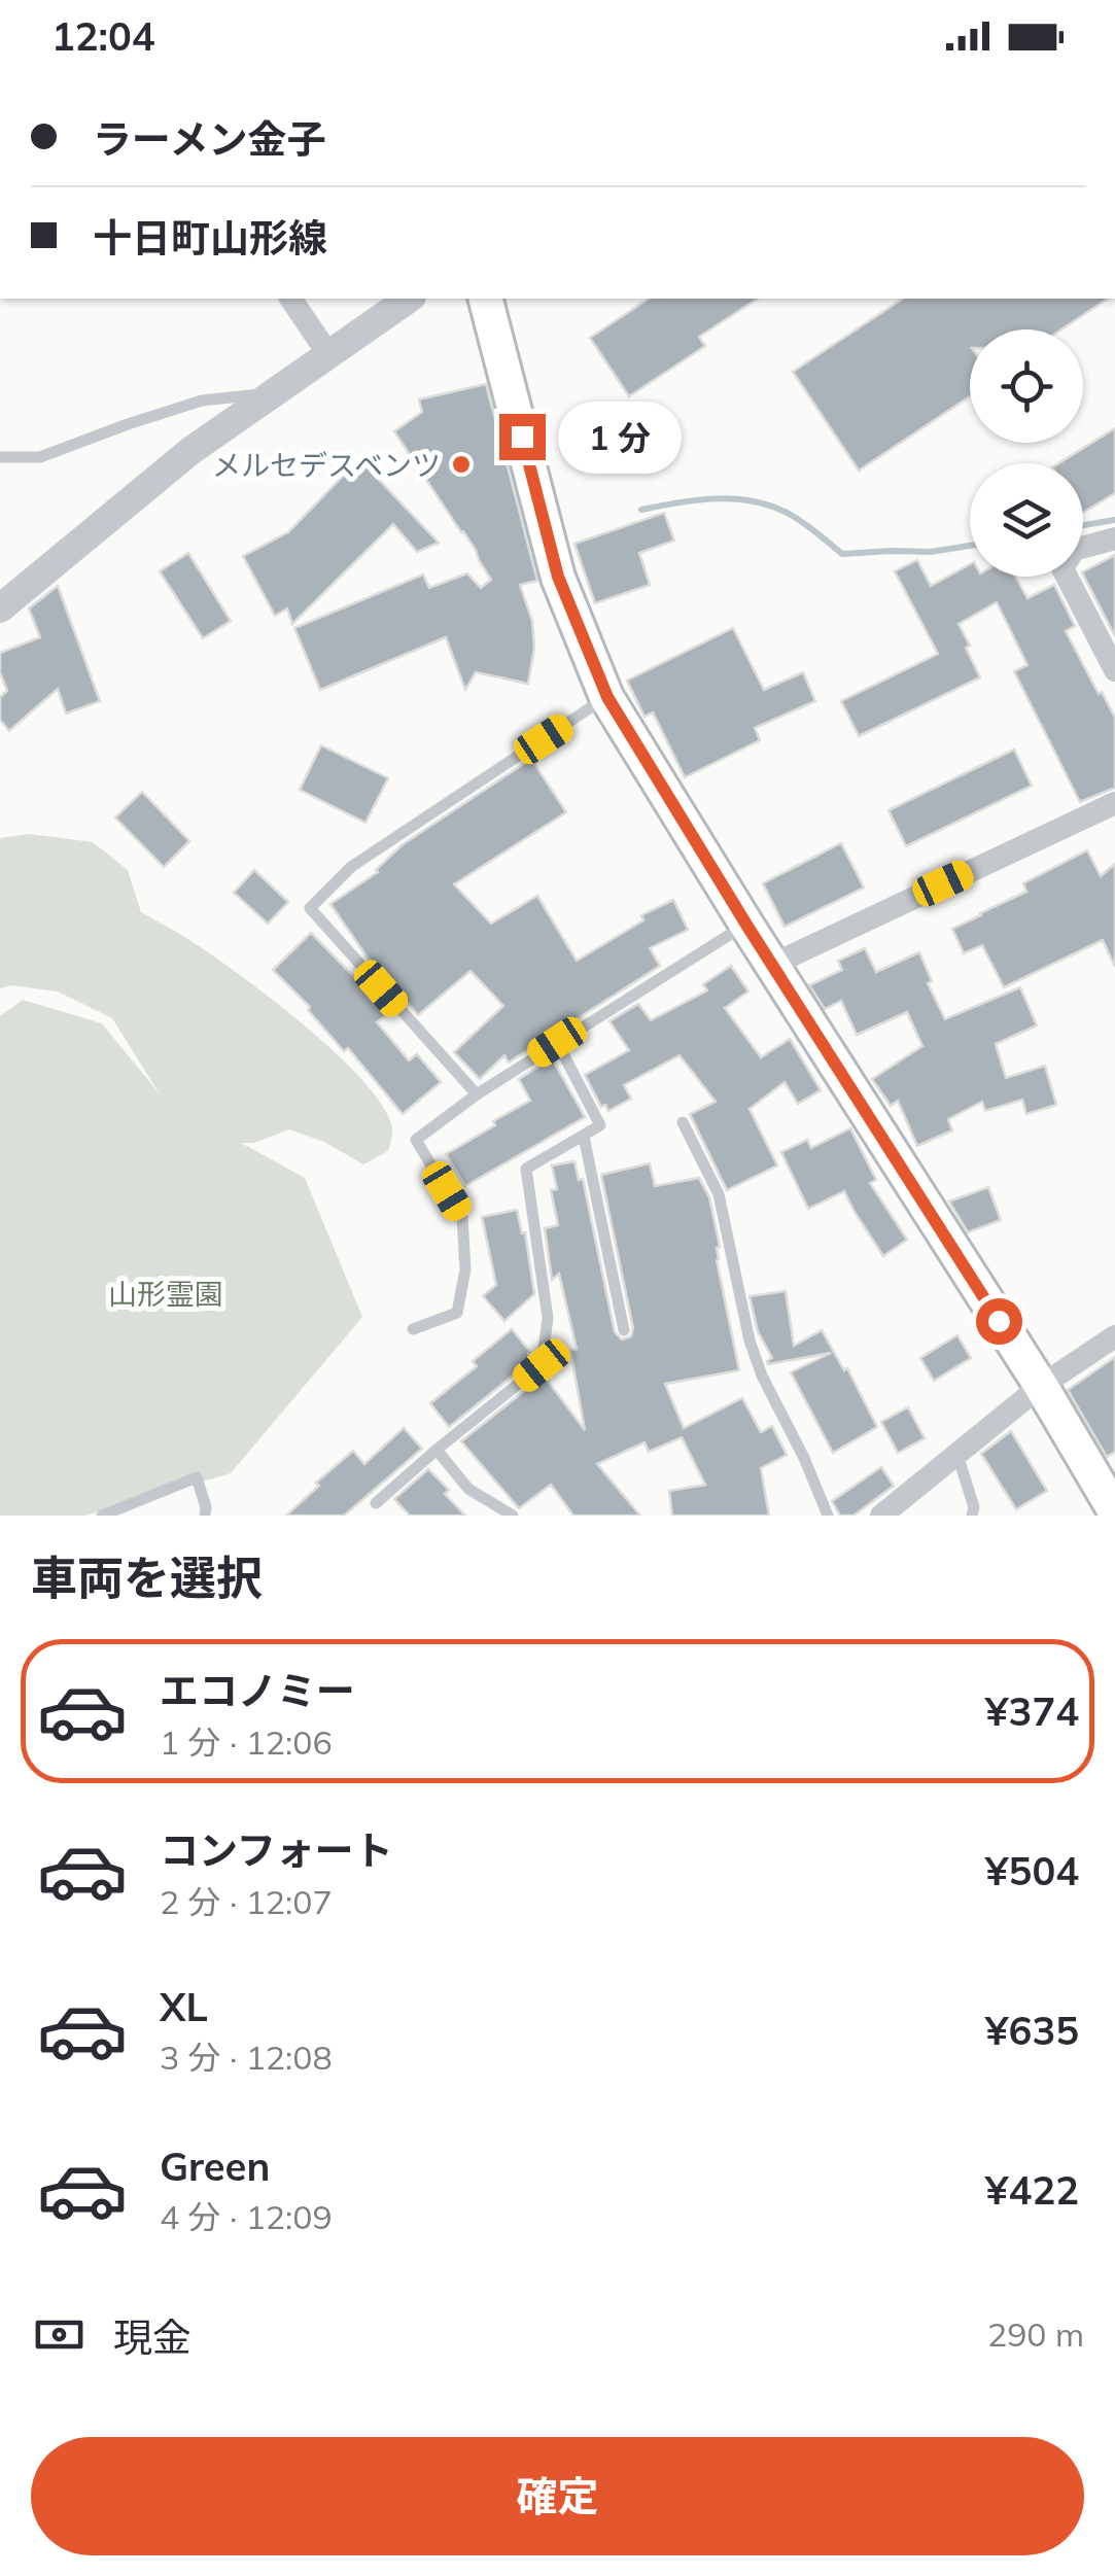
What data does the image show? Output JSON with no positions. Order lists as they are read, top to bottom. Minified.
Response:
{"parks":["山形霊園"],"places":["メルセデスベンツ"],"page":{"status":"12:04","banner":["ラーメン金子","十日町山形線"],"bubble":"1 分","heading":"車両を選択","list":[{"name":"エコノミー","note":"1 分 · 12:06","value":"¥374"},{"name":"コンフォート","note":"2 分 · 12:07","value":"¥504"},{"name":"XL","note":"3 分 · 12:08","value":"¥635"},{"name":"Green","note":"4 分 · 12:09","value":"¥422"}],"pay":["現金","290 m"],"buttons":"確定"}}
